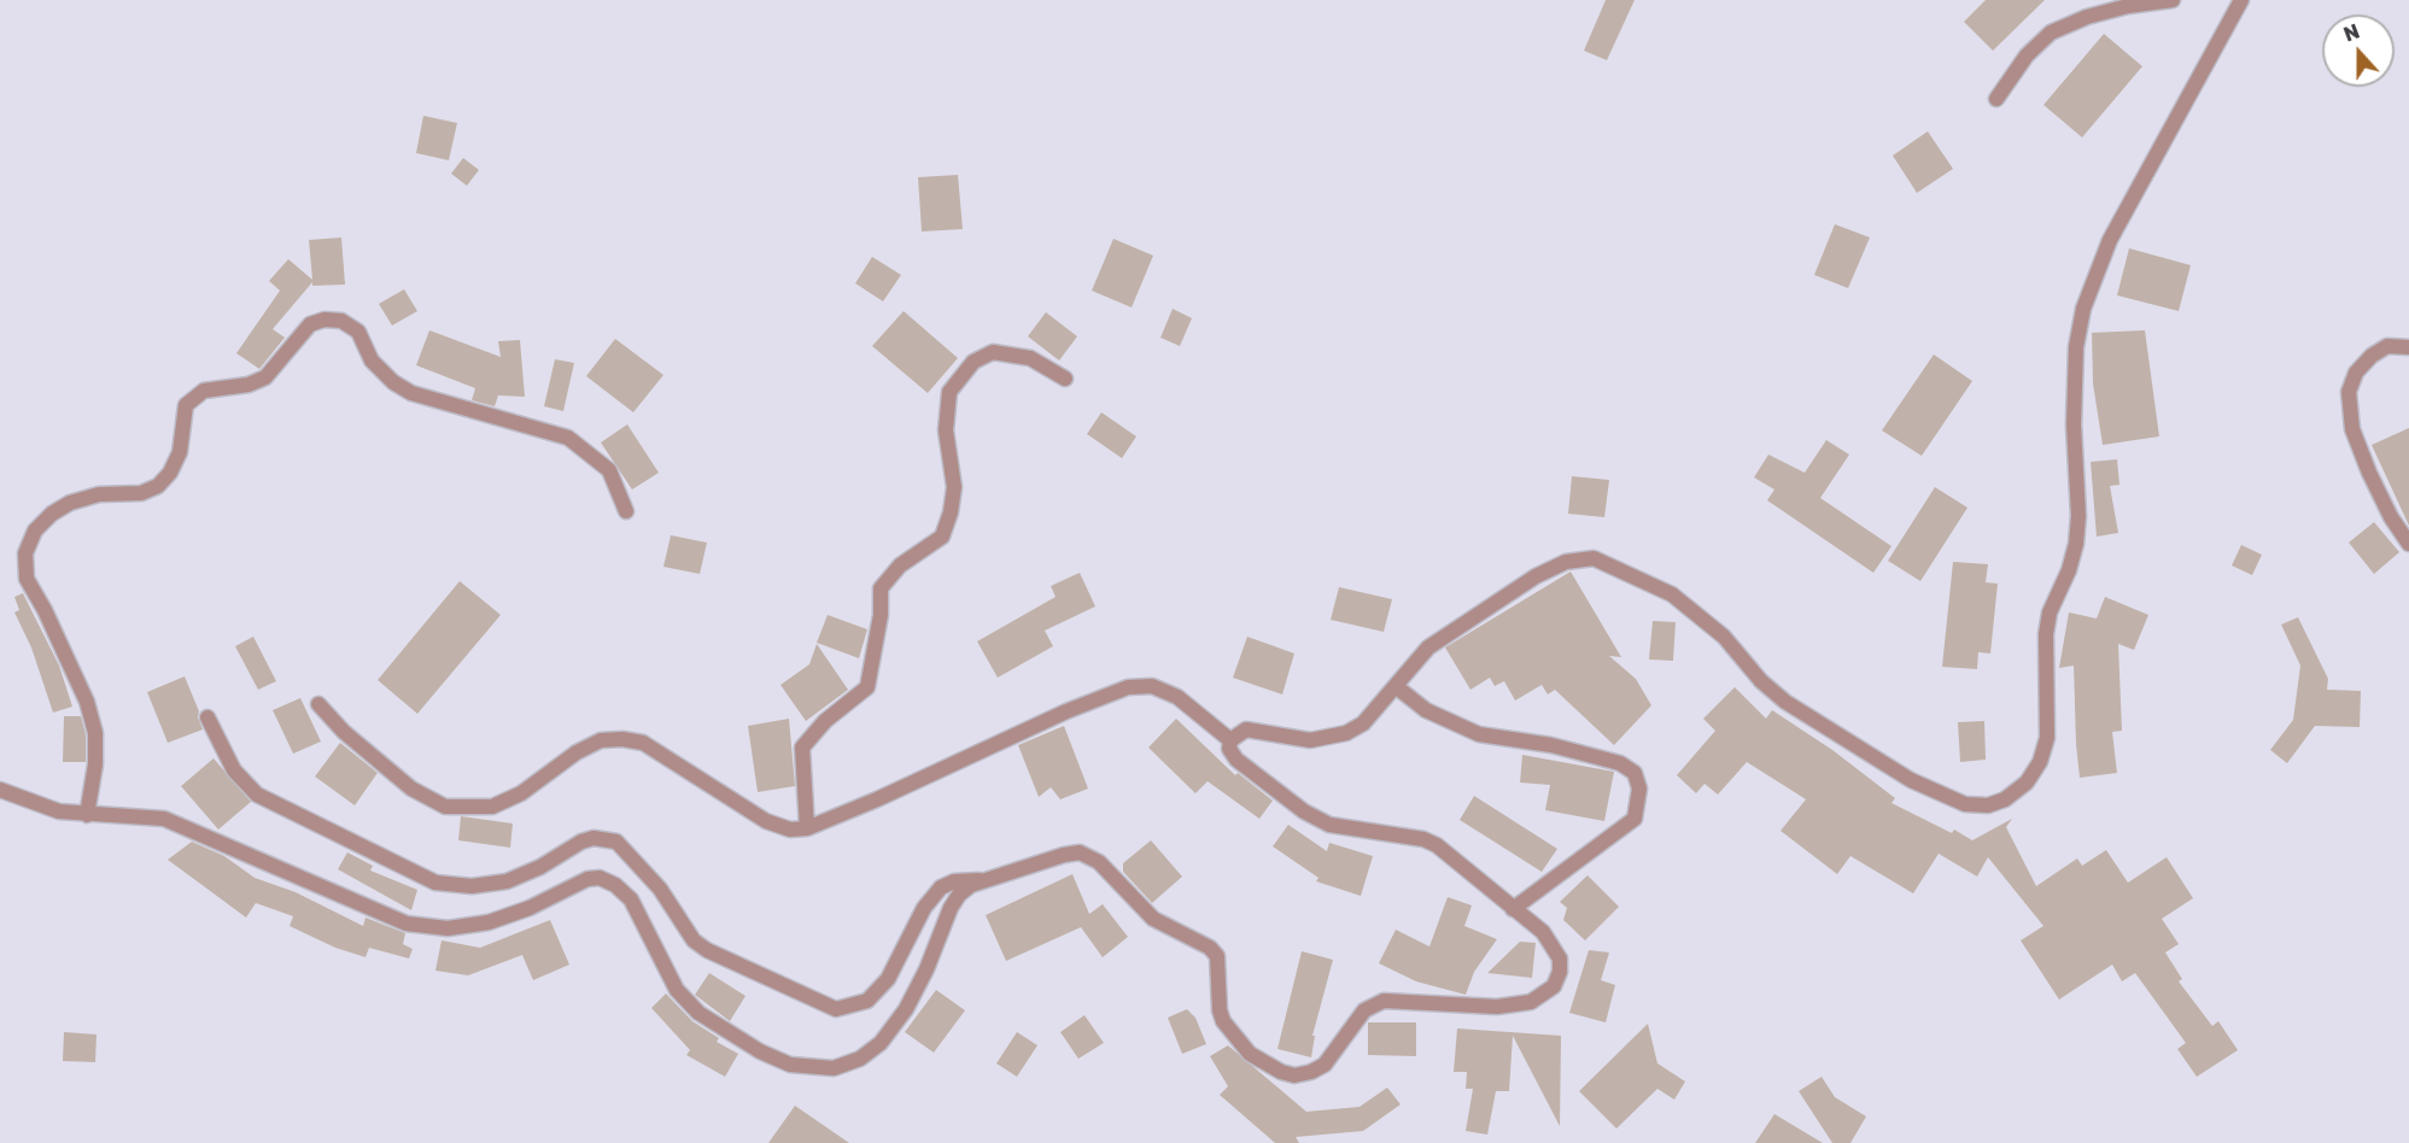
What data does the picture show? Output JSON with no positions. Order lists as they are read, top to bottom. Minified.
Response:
{"north":"top"}
